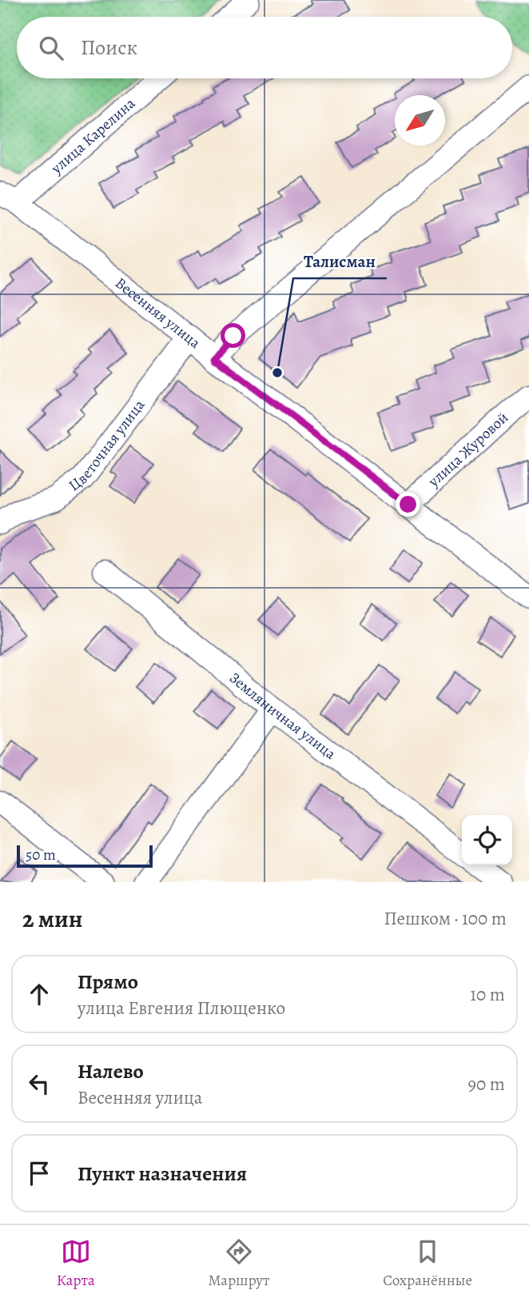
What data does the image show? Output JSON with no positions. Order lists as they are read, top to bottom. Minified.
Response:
{"streets":{"street":["улица Карелина","Весенняя улица","Цветочная улица","улица Журовой","Земляничная улица"]},"crossings":[["улица Карелина","Весенняя улица"],["Весенняя улица","Цветочная улица"],["Весенняя улица","улица Журовой"]],"places":["Талисман"],"scale_bar":"50 m","north":"bottom left","page":{"search":"Поиск","scale":"50 m","heading":["2 мин","Пешком · 100 m"],"list":[["Прямо","улица Евгения Плющенко","10 m"],["Налево","Весенняя улица","90 m"],"Пункт назначения"],"nav":["Карта","Маршрут","Сохранённые"]}}
